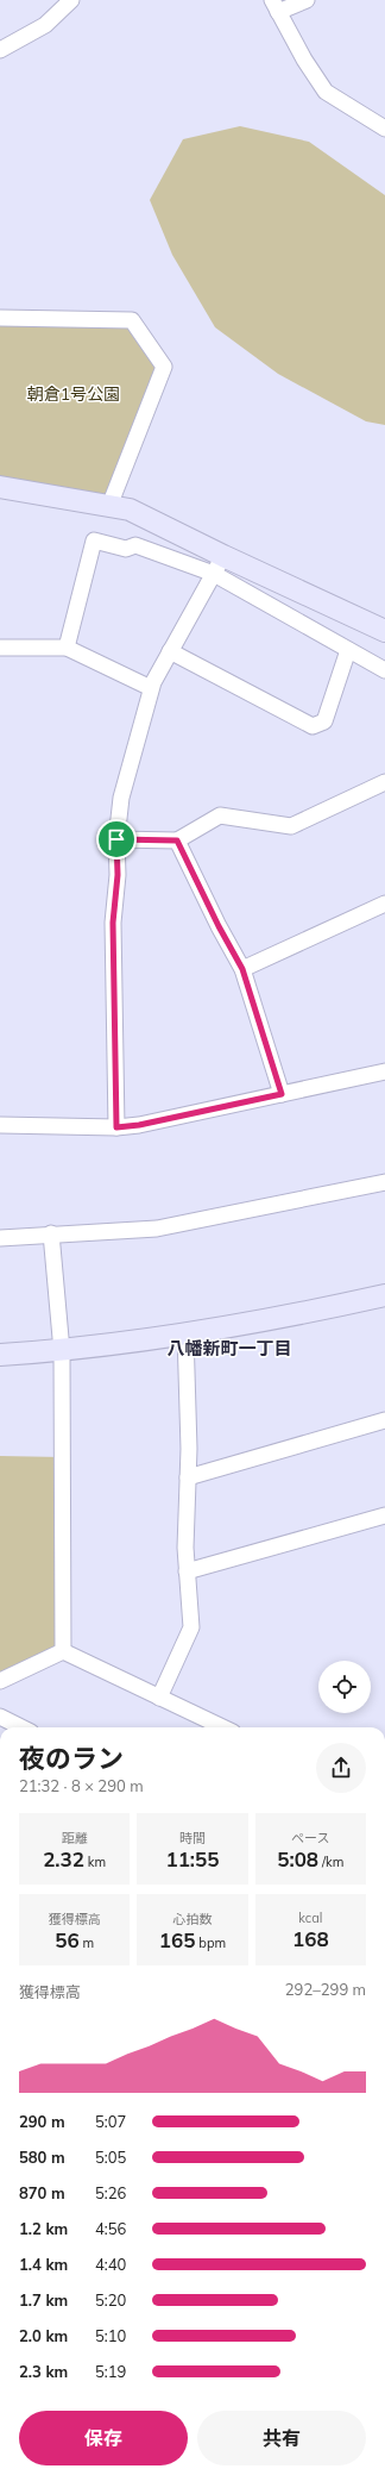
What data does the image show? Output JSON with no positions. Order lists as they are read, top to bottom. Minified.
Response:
{"districts":["八幡新町一丁目"],"parks":["朝倉1号公園"],"page":{"heading":["夜のラン","21:32 · 8 × 290 m"],"stats":[["距離","2.32 km"],["時間","11:55"],["ペース","5:08 /km"],["獲得標高","56 m"],["心拍数","165 bpm"],["kcal","168"]],"chart":["獲得標高","292–299 m"],"list":[{"name":"290 m","note":"5:07"},{"name":"580 m","note":"5:05"},{"name":"870 m","note":"5:26"},{"name":"1.2 km","note":"4:56"},{"name":"1.4 km","note":"4:40"},{"name":"1.7 km","note":"5:20"},{"name":"2.0 km","note":"5:10"},{"name":"2.3 km","note":"5:19"}],"buttons":["保存","共有"]}}
